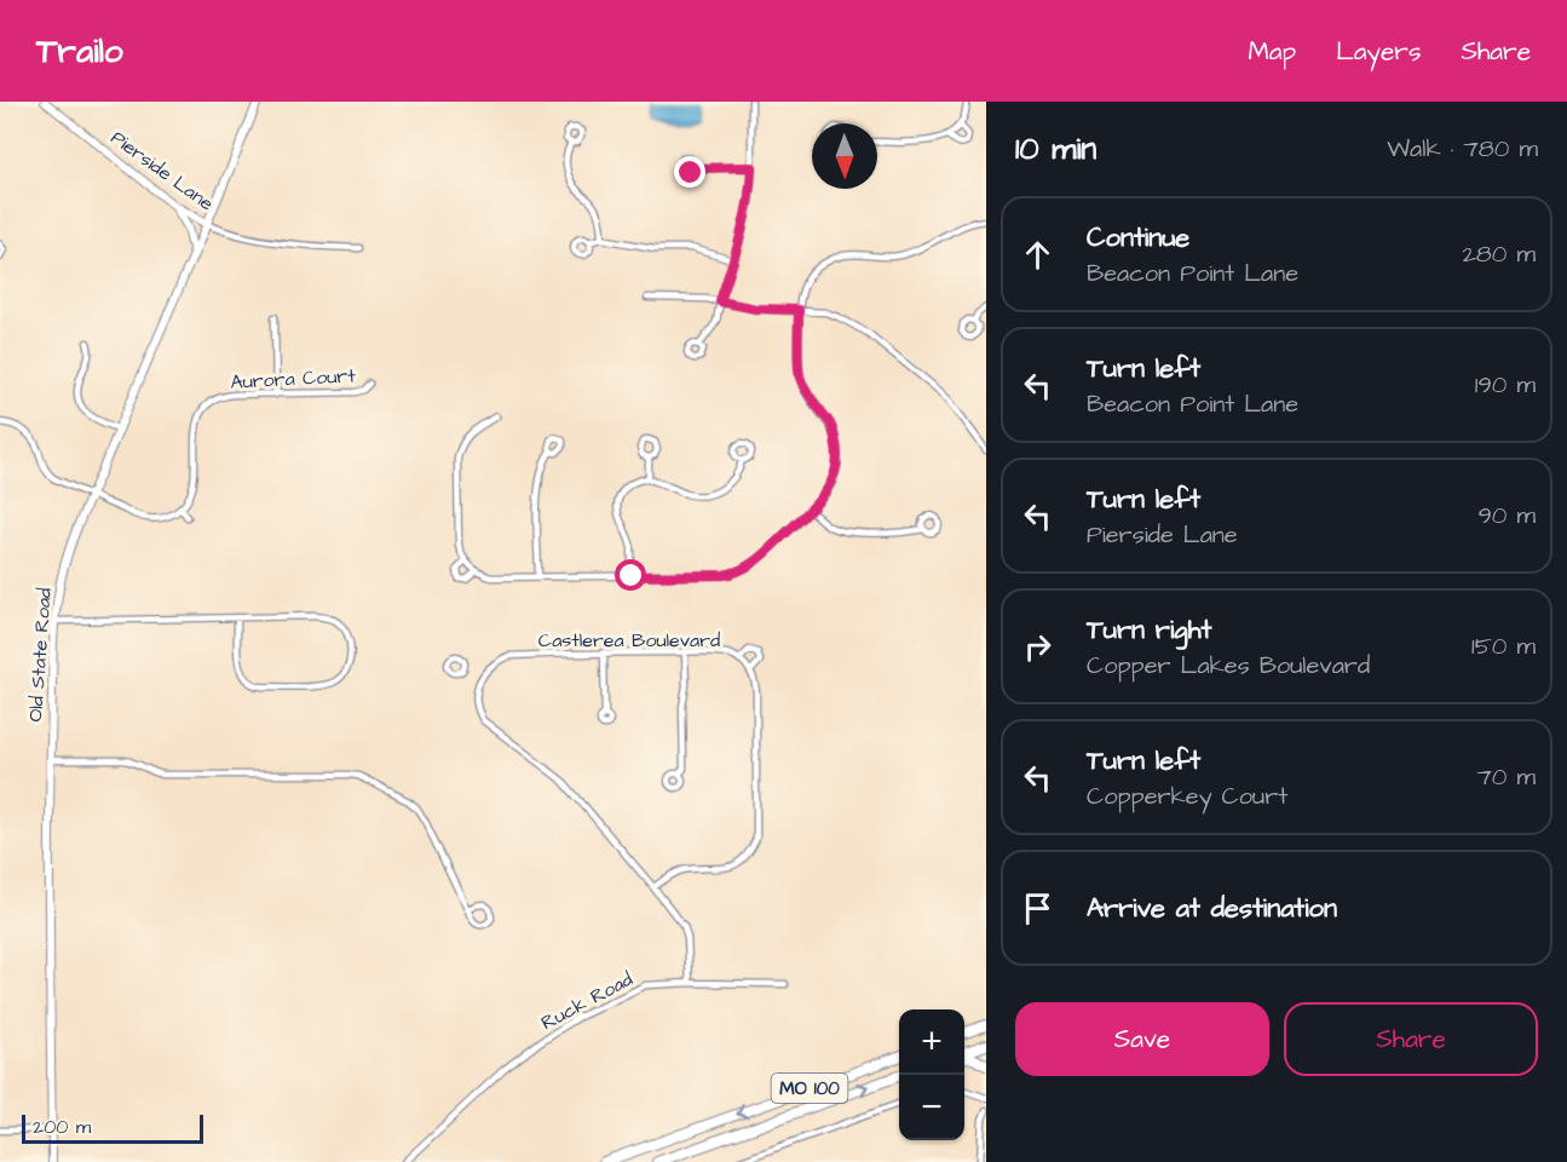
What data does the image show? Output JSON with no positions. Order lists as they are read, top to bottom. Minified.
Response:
{"streets":{"highway":["MO 100"],"street":["Pierside Lane","Aurora Court","Castlerea Boulevard","Old State Road","Ruck Road"]},"crossings":[["Pierside Lane","Old State Road"]],"scale_bar":"200 m","north":"bottom","page":{"header":"Trailo","nav":["Map","Layers","Share"],"heading":["10 min","Walk · 780 m"],"list":[["Continue","Beacon Point Lane","280 m"],["Turn left","Beacon Point Lane","190 m"],["Turn left","Pierside Lane","90 m"],["Turn right","Copper Lakes Boulevard","150 m"],["Turn left","Copperkey Court","70 m"],"Arrive at destination"],"buttons":["Save","Share"],"map_buttons":["+","−"],"scale":"200 m"}}
